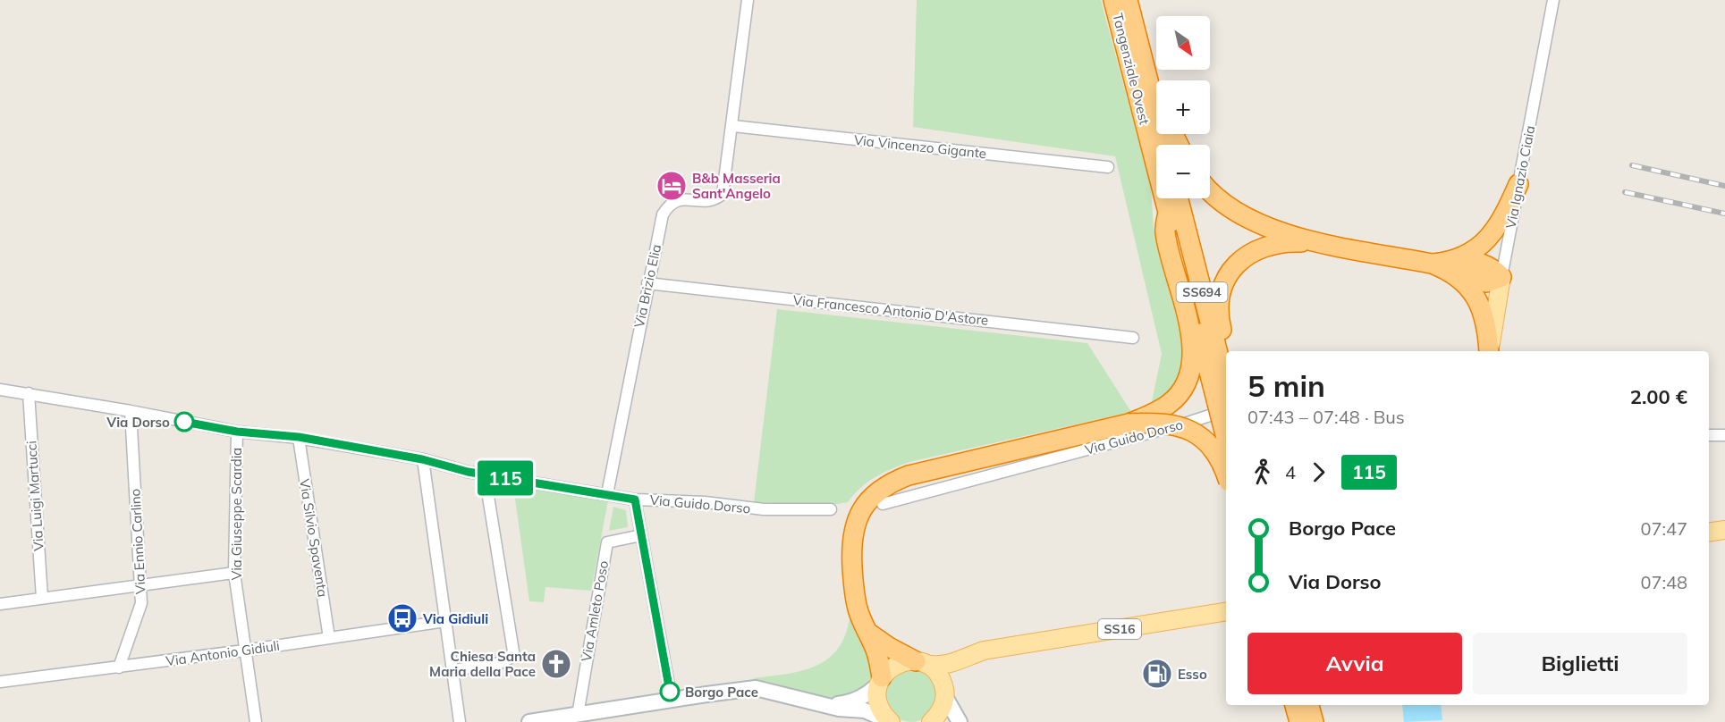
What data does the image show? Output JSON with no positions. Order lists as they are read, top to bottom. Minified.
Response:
{"streets":{"highway":["Tangenziale Ovest","SS694"],"main road":["Via Ignazio Ciaia","SS16"],"street":["Via Vincenzo Gigante","Via Brizio Elia","Via Francesco Antonio D'Astore","Via Guido Dorso","Via Luigi Martucci","Via Giuseppe Scardia","Via Silvio Spaventa","Via Ennio Carlino","Via Amleto Poso","Via Antonio Gidiuli"]},"crossings":[["Tangenziale Ovest","Via Guido Dorso"],["Via Vincenzo Gigante","Via Brizio Elia"],["Via Brizio Elia","Via Francesco Antonio D'Astore"],["Via Brizio Elia","Via Guido Dorso"],["Via Guido Dorso","Via Luigi Martucci"],["Via Guido Dorso","Via Giuseppe Scardia"],["Via Guido Dorso","Via Silvio Spaventa"],["Via Guido Dorso","Via Ennio Carlino"],["Via Giuseppe Scardia","Via Antonio Gidiuli"],["Via Silvio Spaventa","Via Antonio Gidiuli"],["Via Ennio Carlino","Via Antonio Gidiuli"]],"places":{"hotel":["B&b Masseria Sant'Angelo"],"other":["Via Dorso","Borgo Pace"],"bus stop":["Via Gidiuli"],"church":["Chiesa Santa Maria della Pace"],"fuel station":["Esso"]},"lines":["bus line 115"],"north":"bottom right","page":{"on_map":"115","map_buttons":["+","−"],"heading":["5 min","07:43 – 07:48 · Bus","2.00 €"],"legs":["4","115"],"list":[{"name":"Borgo Pace","value":"07:47"},{"name":"Via Dorso","value":"07:48"}],"buttons":["Avvia","Biglietti"]}}
